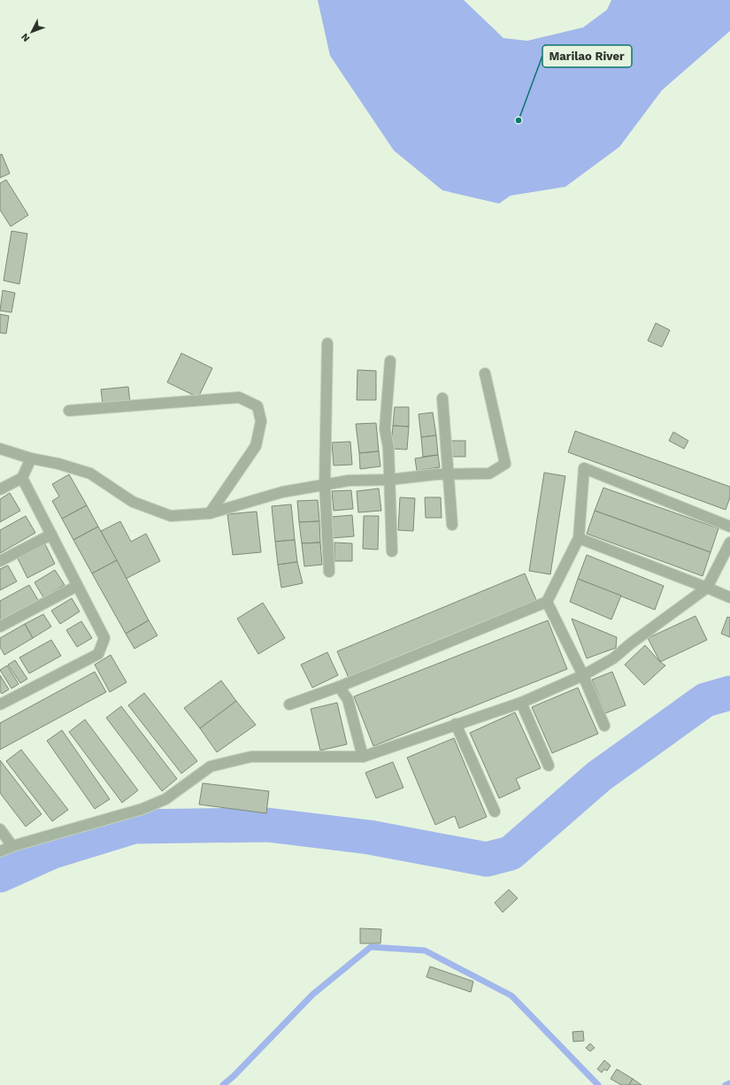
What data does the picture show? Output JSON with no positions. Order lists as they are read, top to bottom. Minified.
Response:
{"places":["Marilao River"],"north":"bottom left"}
